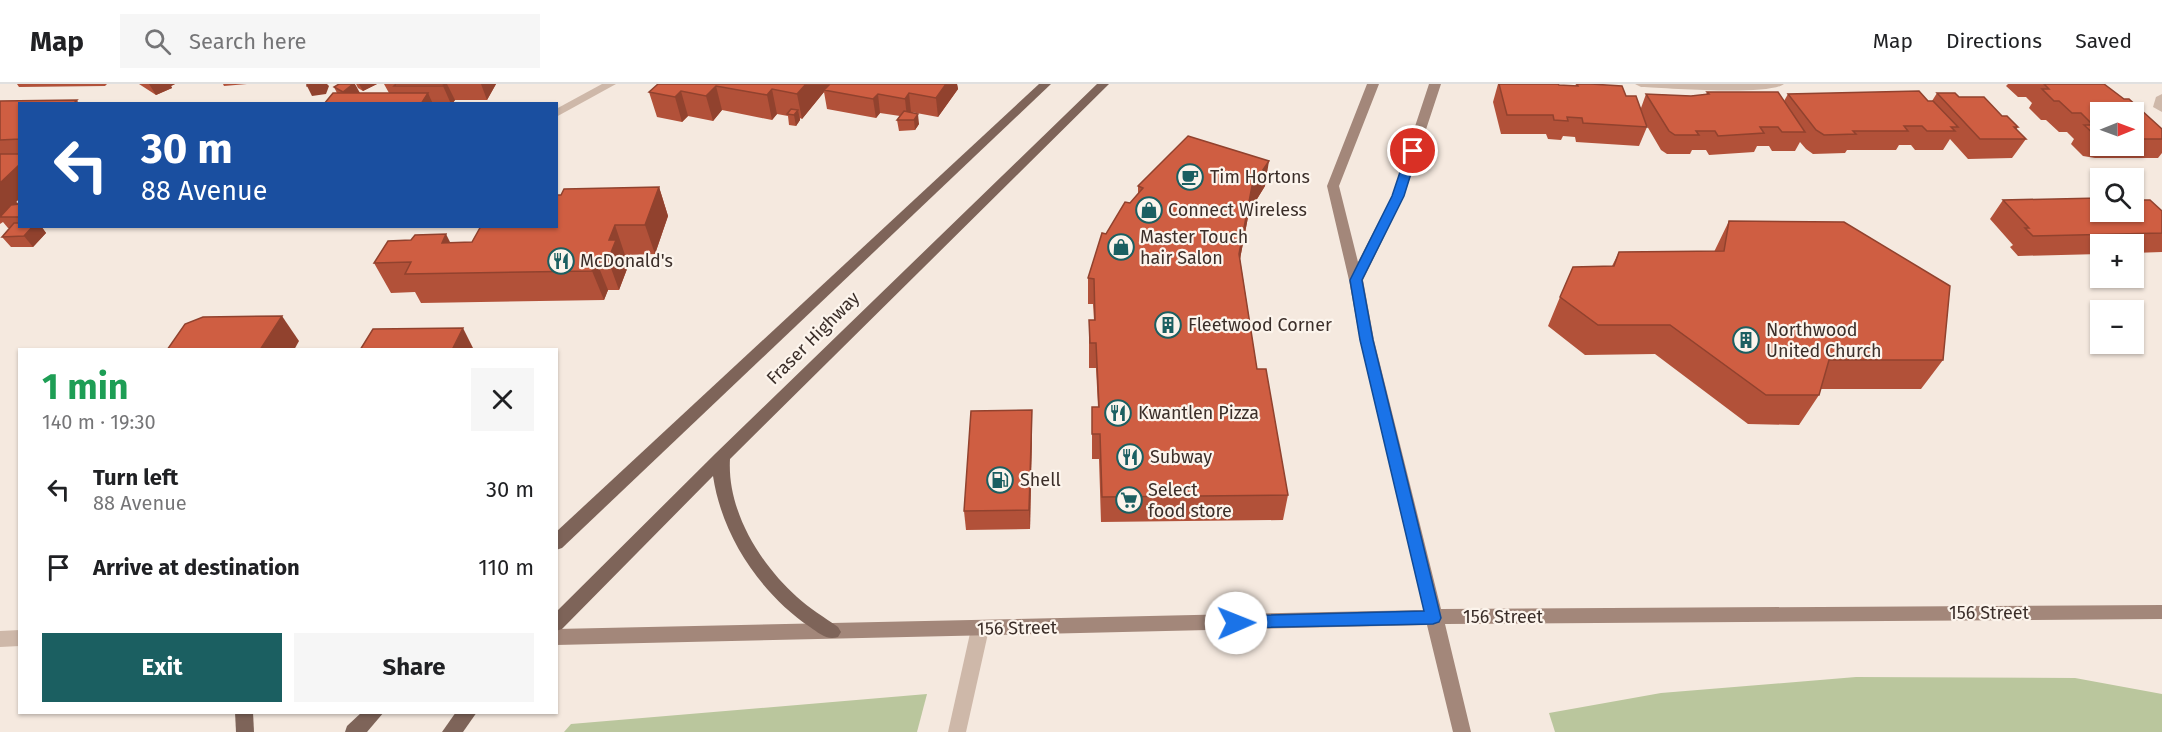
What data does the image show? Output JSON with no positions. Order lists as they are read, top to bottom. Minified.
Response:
{"streets":{"main road":["Fraser Highway","156 Street"]},"places":{"cafe":["Tim Hortons"],"shop":["Connect Wireless","Master Touch hair Salon"],"restaurant":["McDonald's","Kwantlen Pizza","Subway"],"building":["Fleetwood Corner","Northwood United Church"],"fuel station":["Shell"],"supermarket":["Select food store"]},"north":"right","page":{"header":"Map","search":"Search here","nav":["Map","Directions","Saved"],"map_buttons":["+","−"],"turn":["30 m","88 Avenue"],"heading":["1 min","140 m · 19:30"],"list":[{"name":"Turn left","note":"88 Avenue","value":"30 m"},{"name":"Arrive at destination","value":"110 m"}],"buttons":["Exit","Share"]}}
